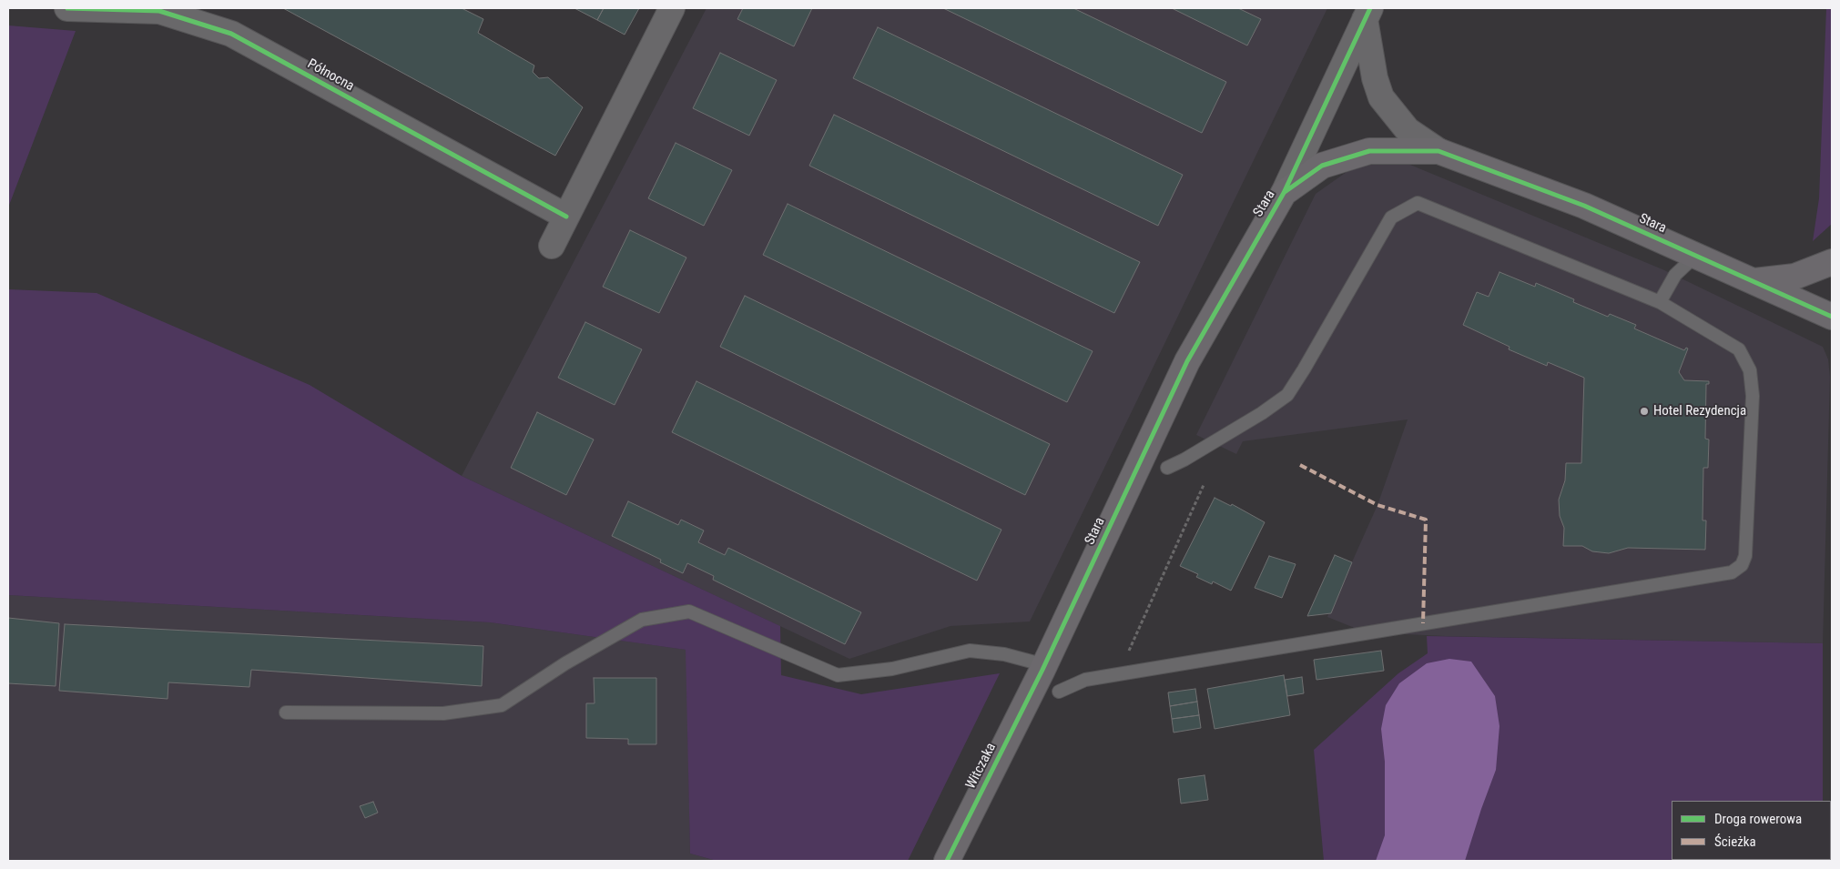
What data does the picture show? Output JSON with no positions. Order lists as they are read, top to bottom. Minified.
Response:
{"streets":{"street":["Północna","Stara","Witczaka"]},"crossings":[["Stara","Witczaka"]],"places":["Hotel Rezydencja"],"legend":["Droga rowerowa","Ścieżka"]}
